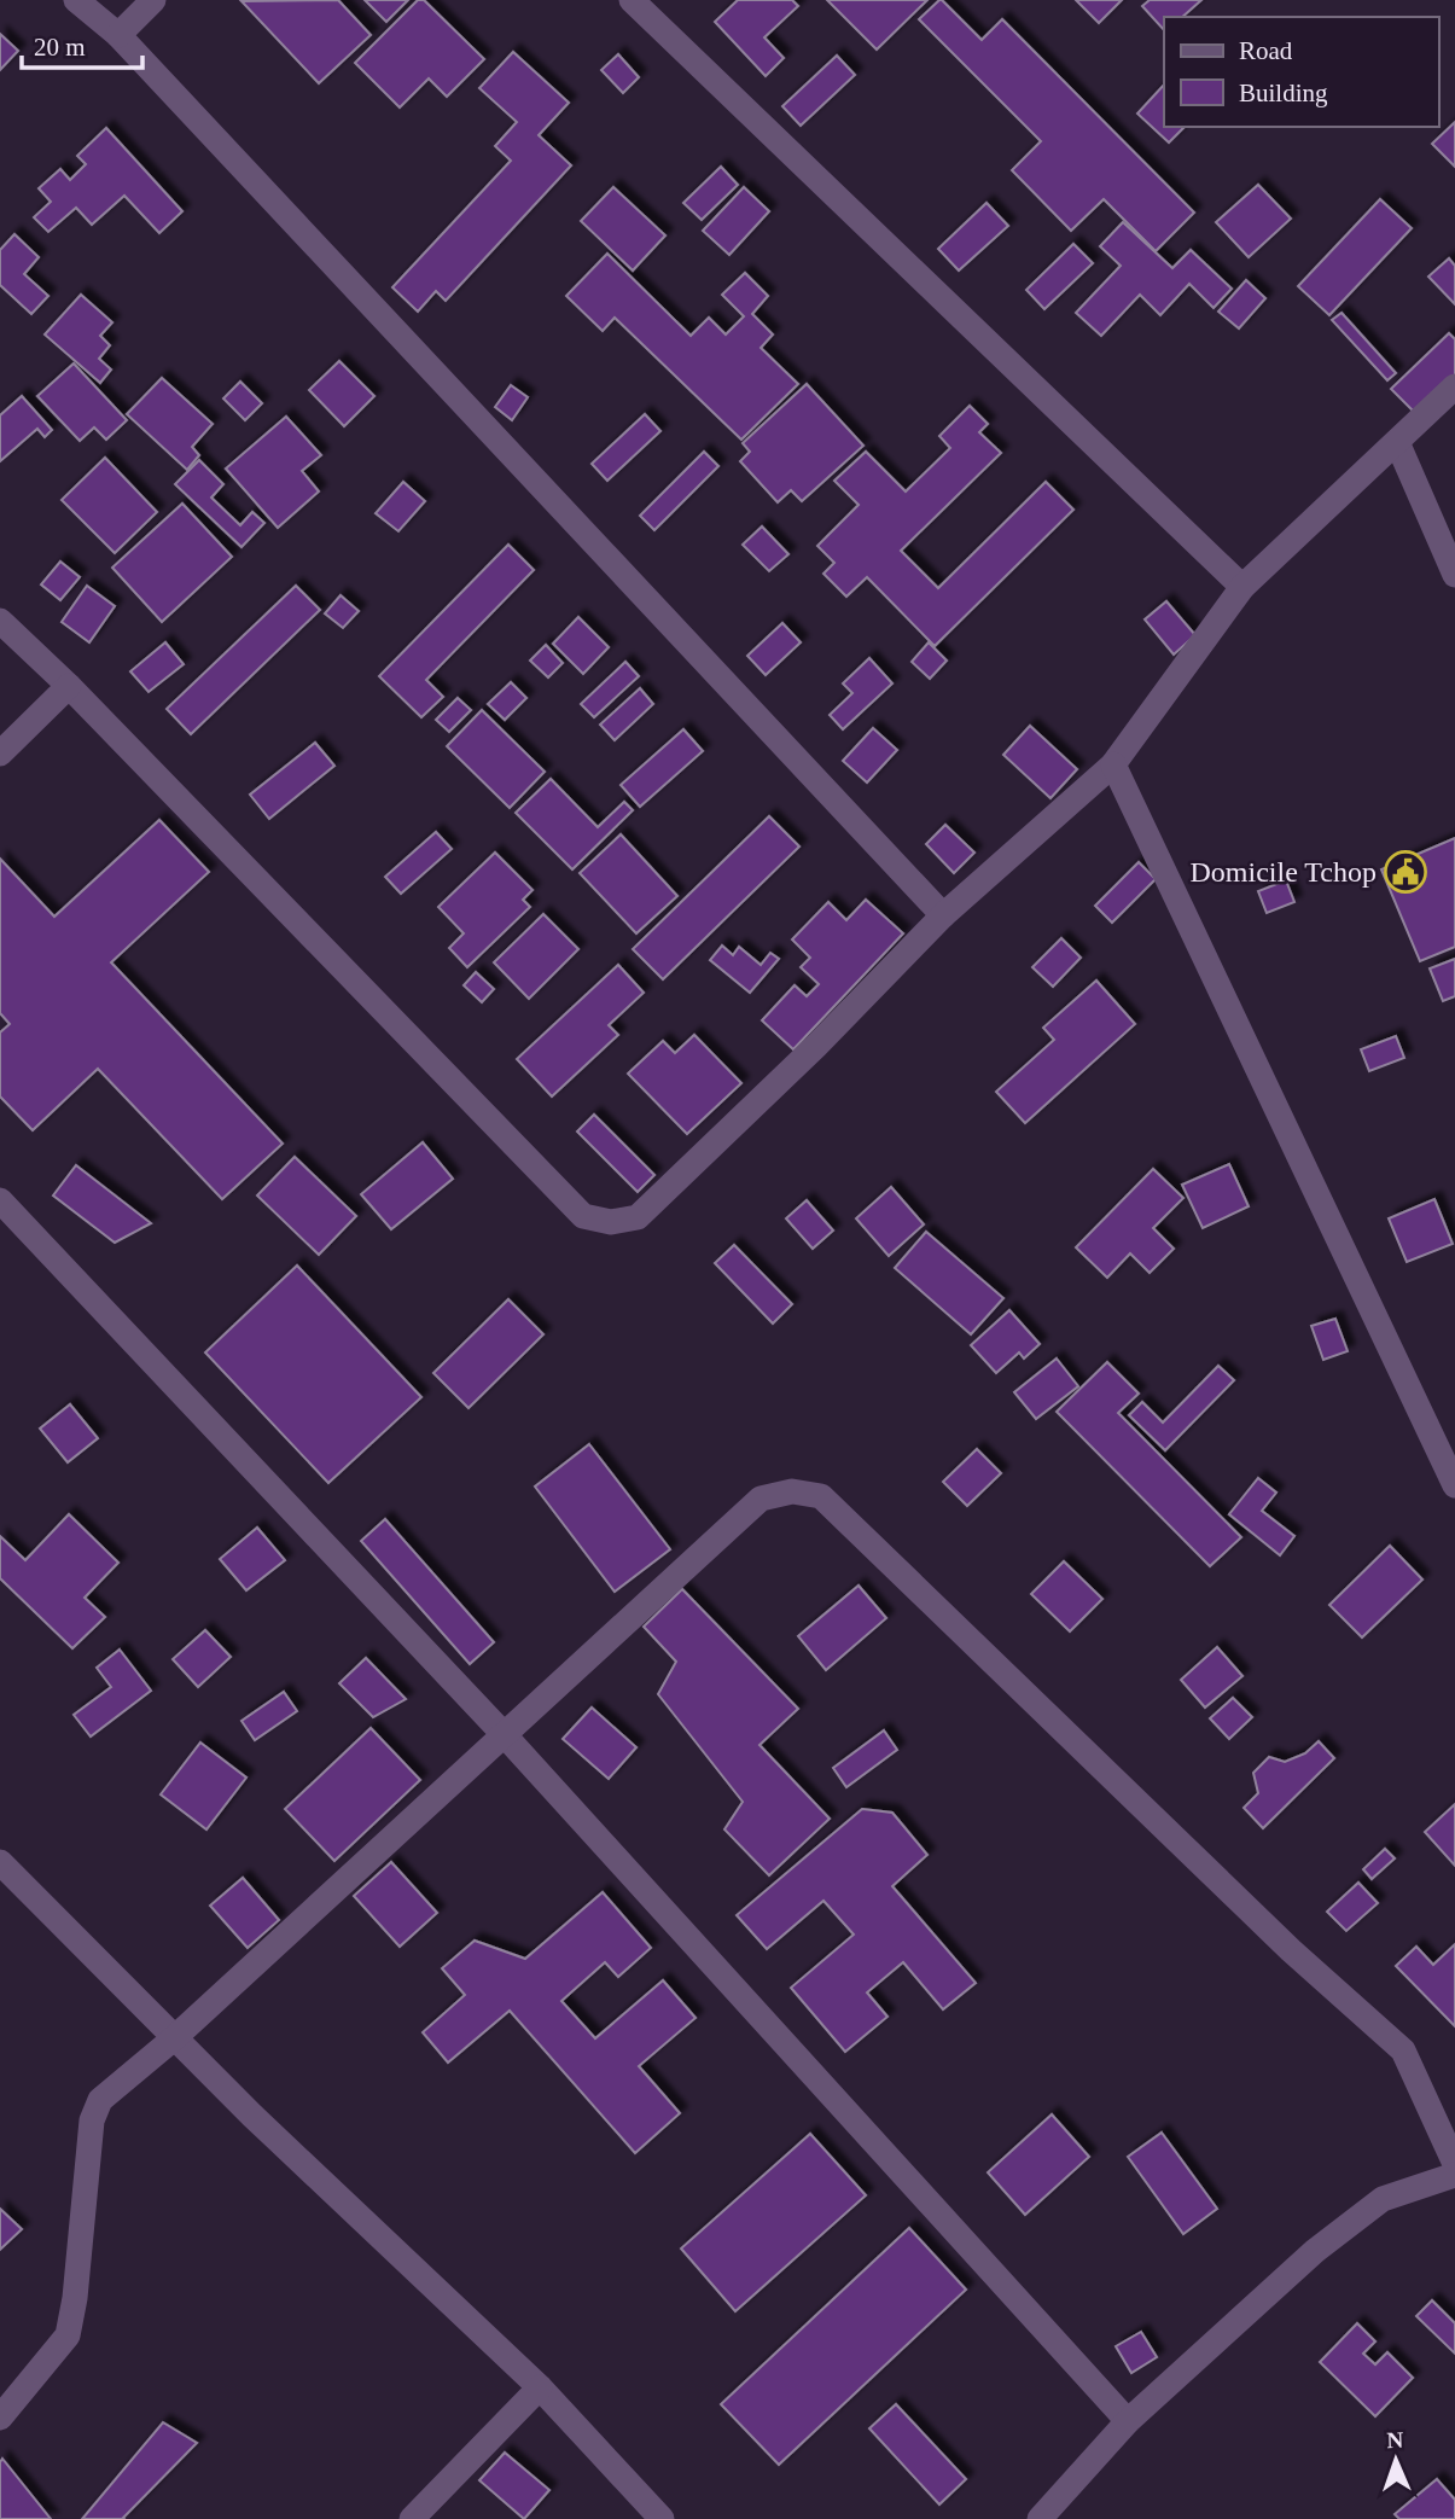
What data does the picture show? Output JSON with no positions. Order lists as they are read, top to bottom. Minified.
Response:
{"places":{"public building":["Domicile Tchop"]},"legend":["Road","Building"],"scale_bar":"20 m","north":"top"}
